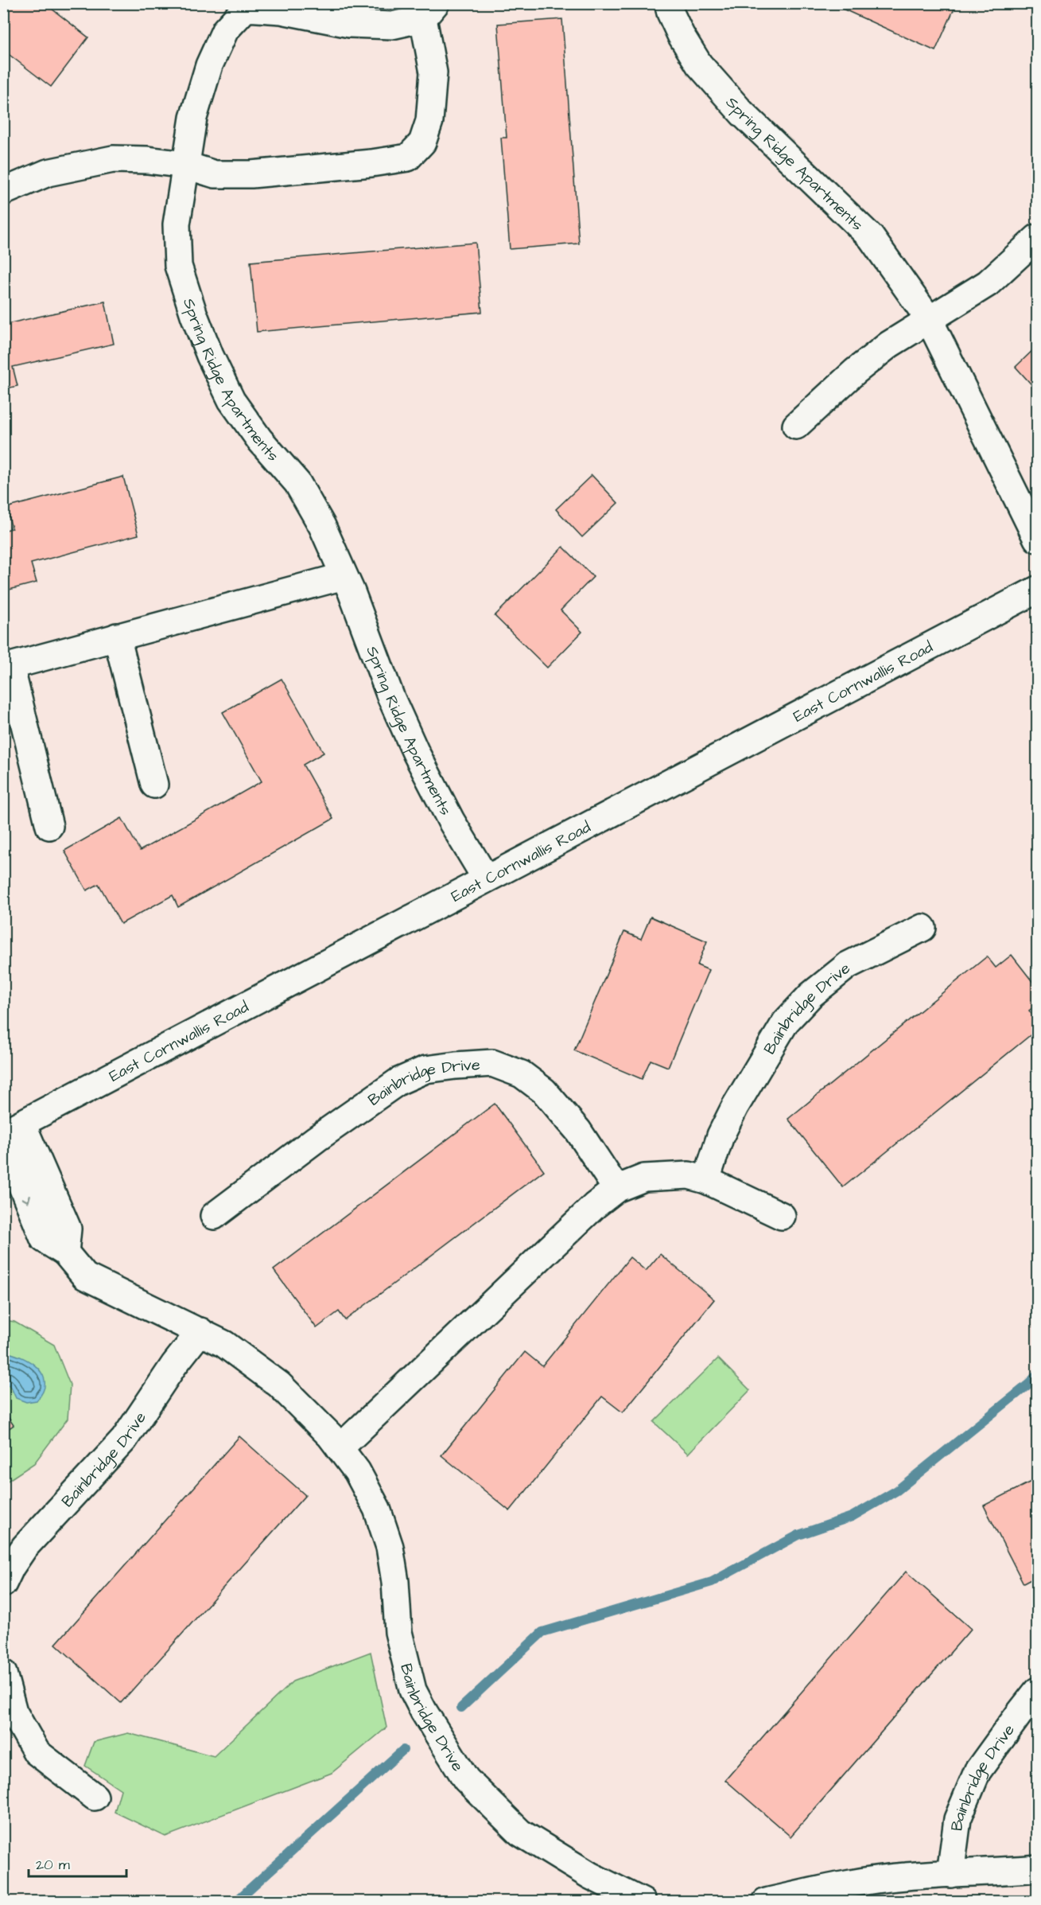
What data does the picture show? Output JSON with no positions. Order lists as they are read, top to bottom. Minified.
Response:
{"streets":{"street":["Spring Ridge Apartments","East Cornwallis Road","Bainbridge Drive"]},"crossings":[["Spring Ridge Apartments","East Cornwallis Road"],["East Cornwallis Road","Bainbridge Drive"]],"scale_bar":"20 m"}
